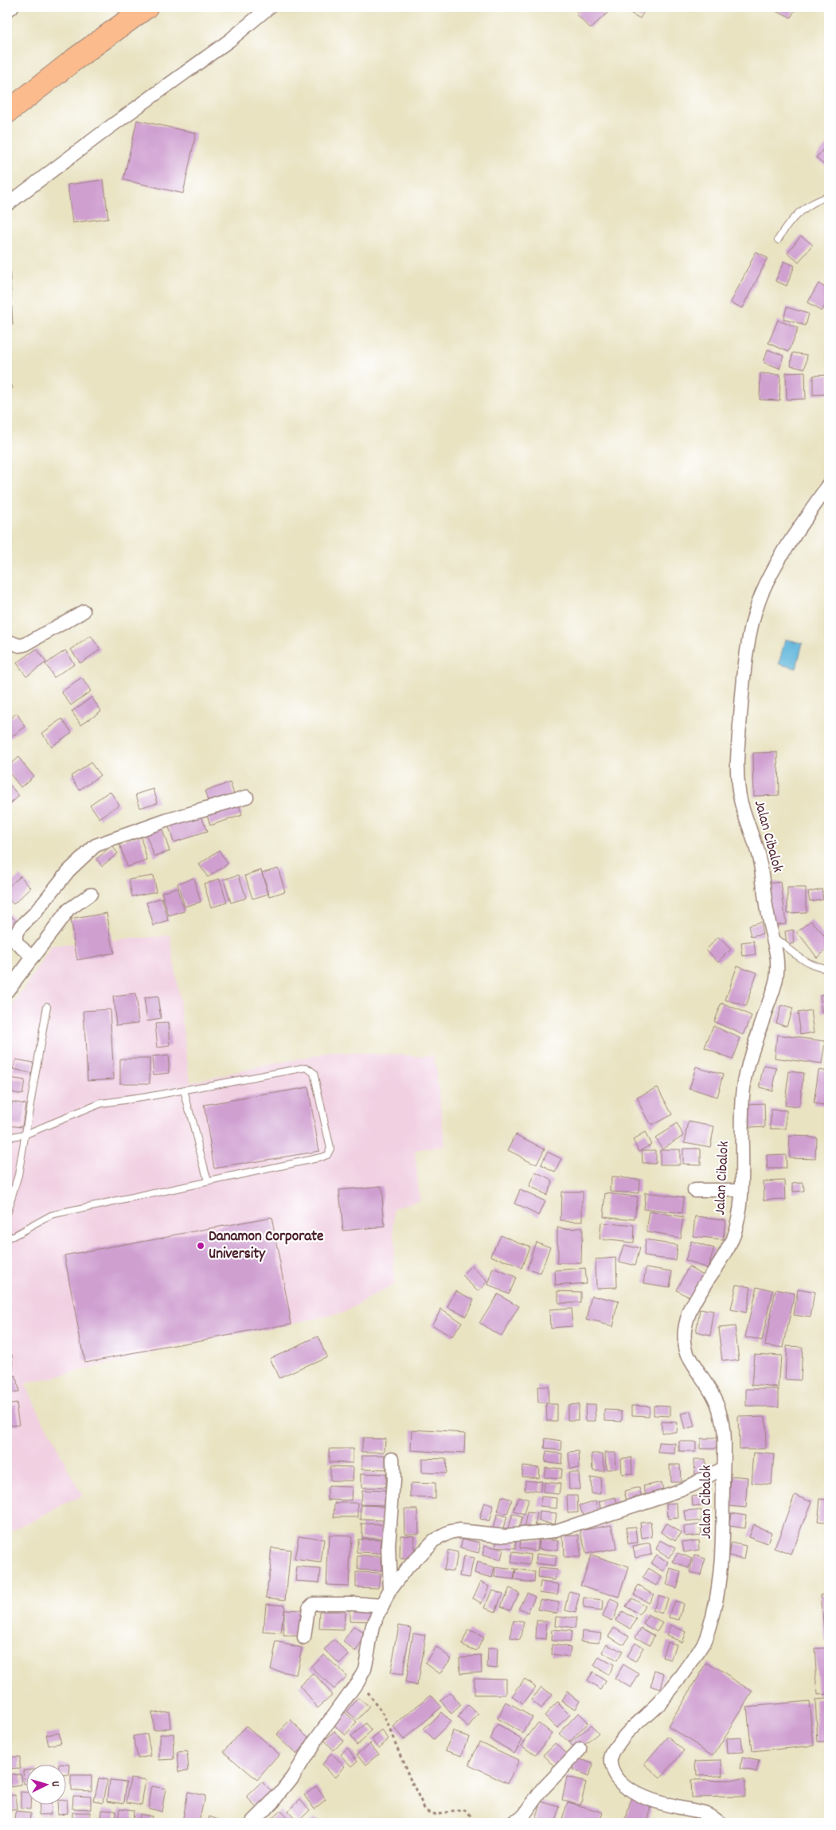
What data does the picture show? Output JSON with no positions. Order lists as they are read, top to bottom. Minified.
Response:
{"streets":{"street":["Jalan Cibalok"]},"places":["Danamon Corporate University"],"north":"right"}
